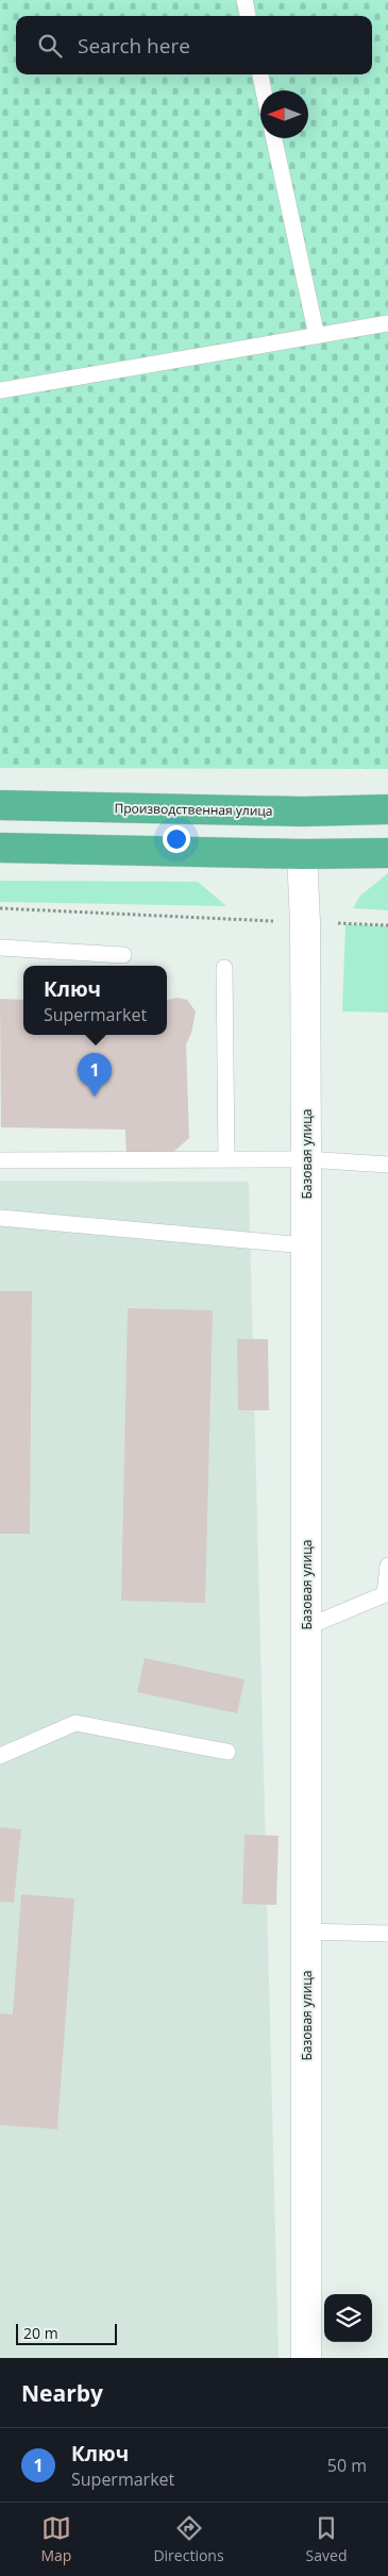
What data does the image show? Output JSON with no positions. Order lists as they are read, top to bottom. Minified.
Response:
{"streets":{"highway":["Производственная улица","Базовая улица"]},"crossings":[["Производственная улица","Базовая улица"]],"scale_bar":"20 m","north":"left","page":{"search":"Search here","popup":["Ключ","Supermarket"],"pins":"1","scale":"20 m","heading":"Nearby","list":[{"mark":"1","name":"Ключ","note":"Supermarket","value":"50 m"}],"nav":["Map","Directions","Saved"]}}
